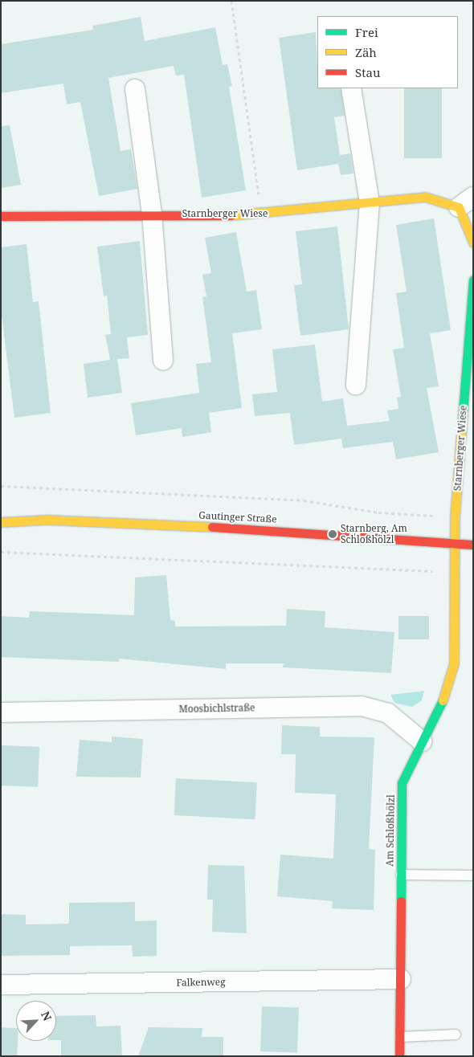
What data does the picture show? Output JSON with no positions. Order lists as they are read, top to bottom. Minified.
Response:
{"streets":{"street":["Starnberger Wiese","Gautinger Straße","Moosbichlstraße","Am Schloßhölzl","Falkenweg"]},"crossings":[["Starnberger Wiese","Gautinger Straße"],["Starnberger Wiese","Am Schloßhölzl"],["Gautinger Straße","Am Schloßhölzl"],["Moosbichlstraße","Am Schloßhölzl"],["Am Schloßhölzl","Falkenweg"]],"places":["Starnberg, Am Schloßhölzl"],"legend":["Frei","Zäh","Stau"],"north":"top right"}
